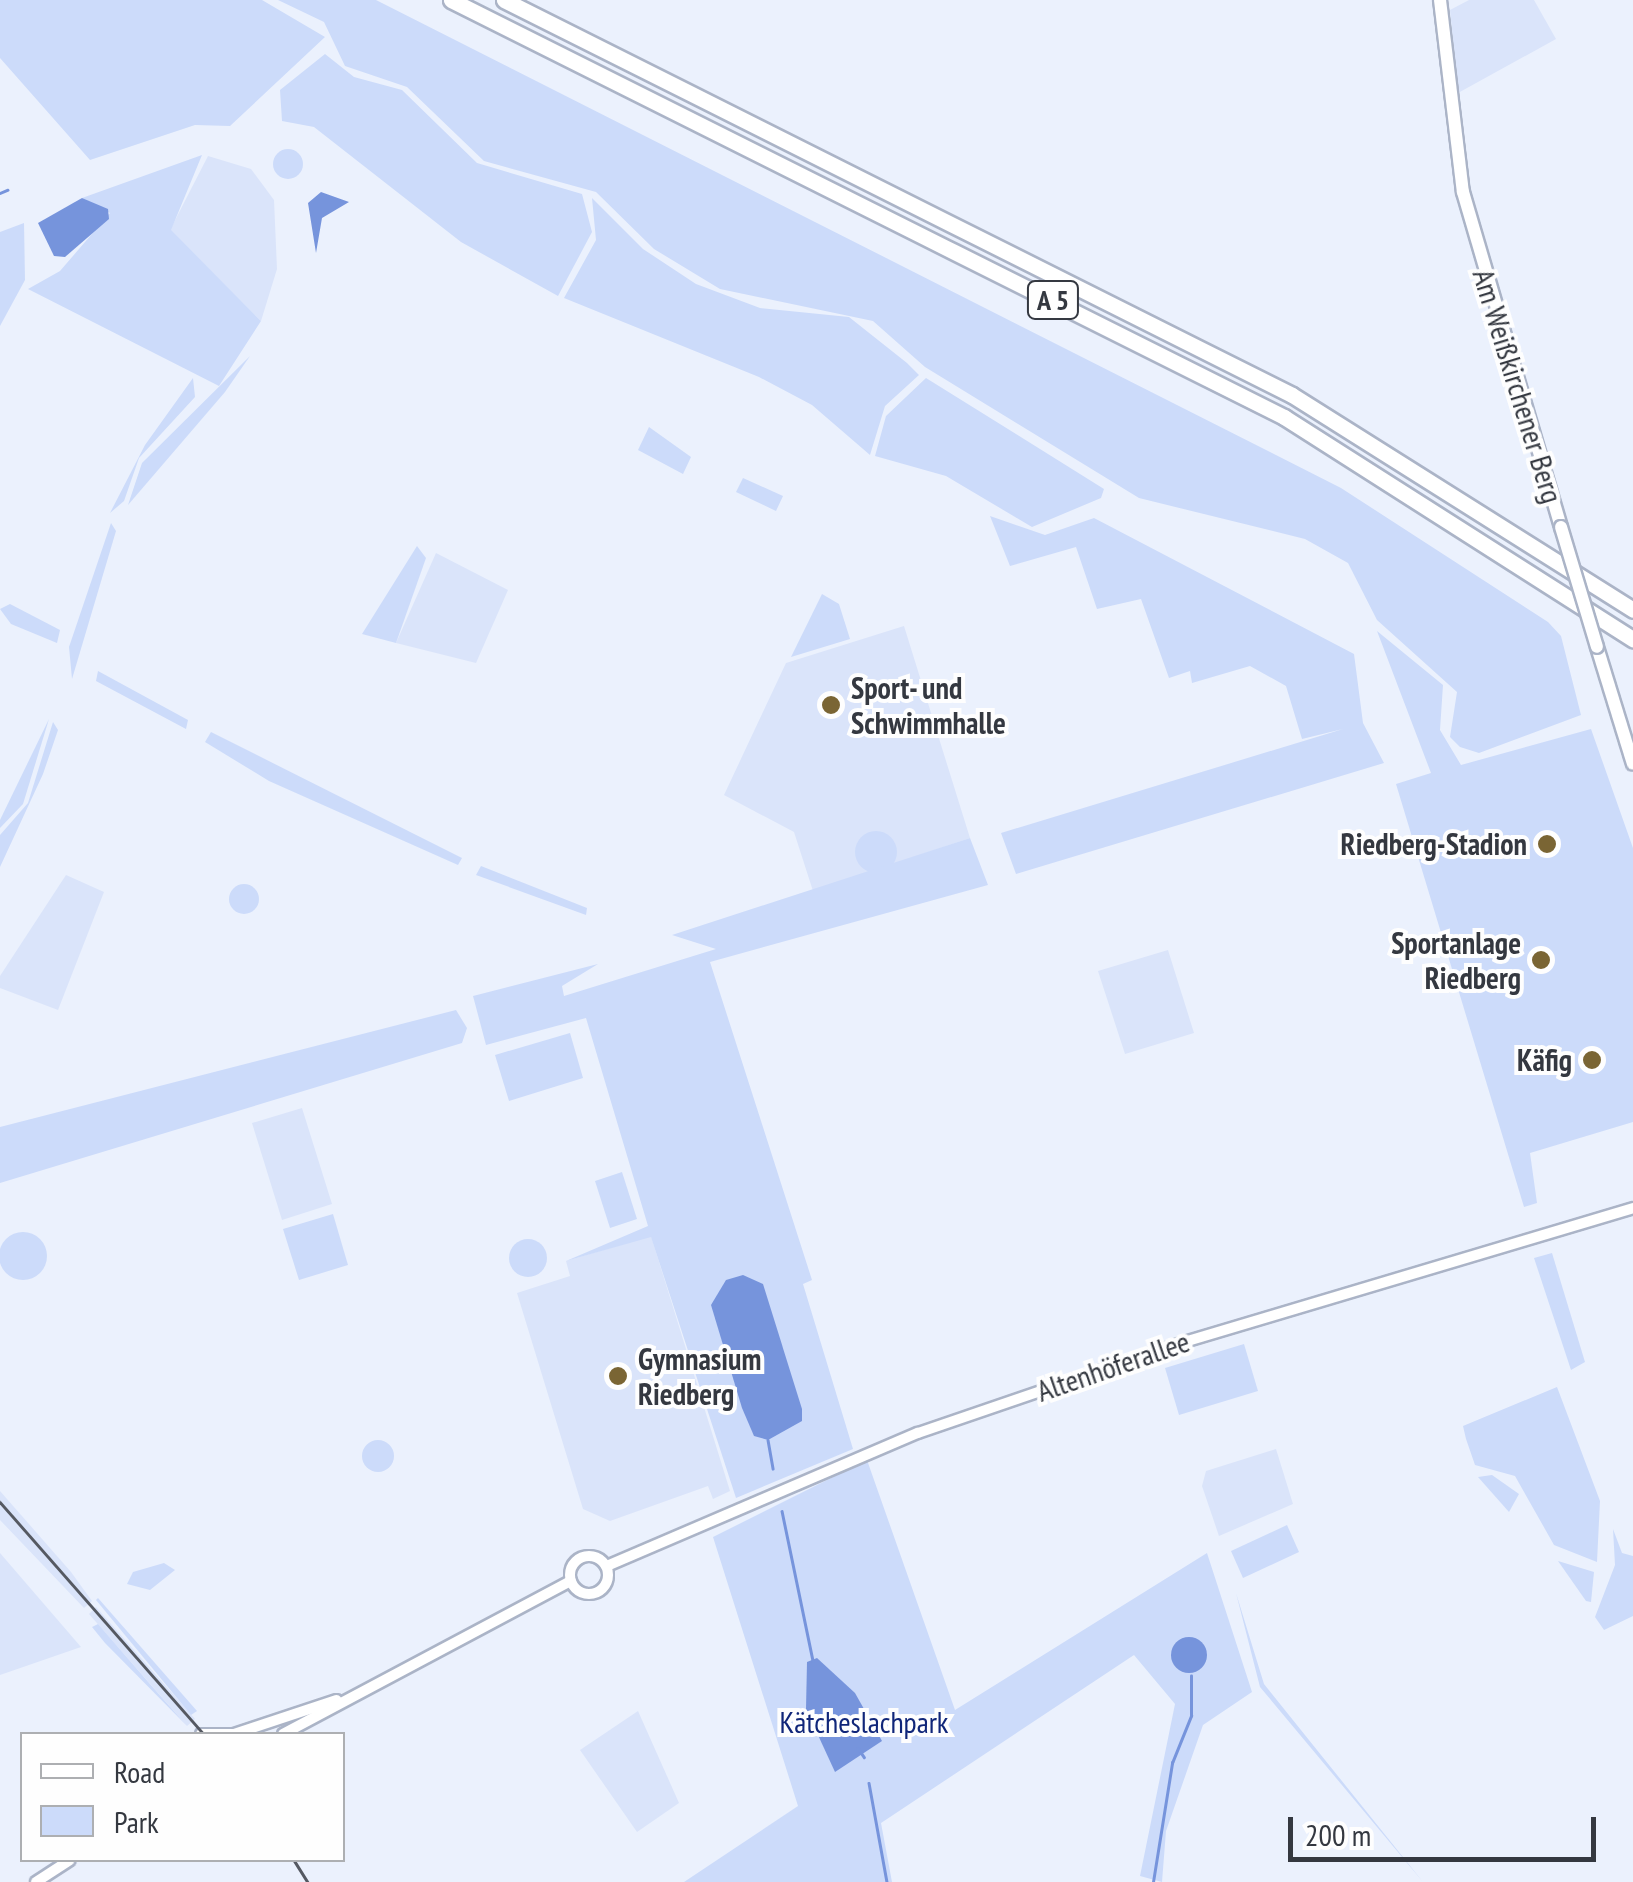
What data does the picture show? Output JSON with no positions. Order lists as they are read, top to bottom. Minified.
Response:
{"streets":{"highway":["A 5"],"main road":["Am Weißkirchener Berg"],"street":["Altenhöferallee"]},"parks":["Kätcheslachpark"],"places":["Sport- und Schwimmhalle","Riedberg-Stadion","Sportanlage Riedberg","Käfig","Gymnasium Riedberg"],"legend":["Road","Park"],"scale_bar":"200 m"}
